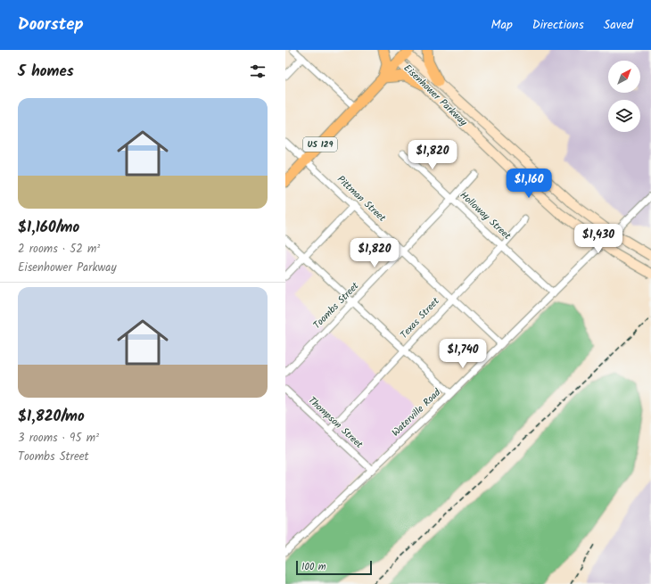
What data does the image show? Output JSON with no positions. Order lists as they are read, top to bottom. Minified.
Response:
{"streets":{"main road":["Eisenhower Parkway","US 129"],"street":["Pittman Street","Holloway Street","Toombs Street","Texas Street","Waterville Road","Thompson Street"]},"crossings":[["Eisenhower Parkway","US 129"],["US 129","Pittman Street"],["Pittman Street","Toombs Street"],["Pittman Street","Texas Street"],["Pittman Street","Waterville Road"],["Holloway Street","Toombs Street"],["Holloway Street","Texas Street"],["Holloway Street","Waterville Road"],["Texas Street","Thompson Street"],["Waterville Road","Thompson Street"]],"scale_bar":"100 m","north":"top right","page":{"header":"Doorstep","nav":["Map","Directions","Saved"],"heading":"5 homes","list":[{"name":"$1,160/mo","note":"2 rooms · 52 m² · Eisenhower Parkway"},{"name":"$1,820/mo","note":"3 rooms · 95 m² · Toombs Street"}],"price":["$1,820","$1,160","$1,430","$1,820","$1,740"],"scale":"100 m"}}
